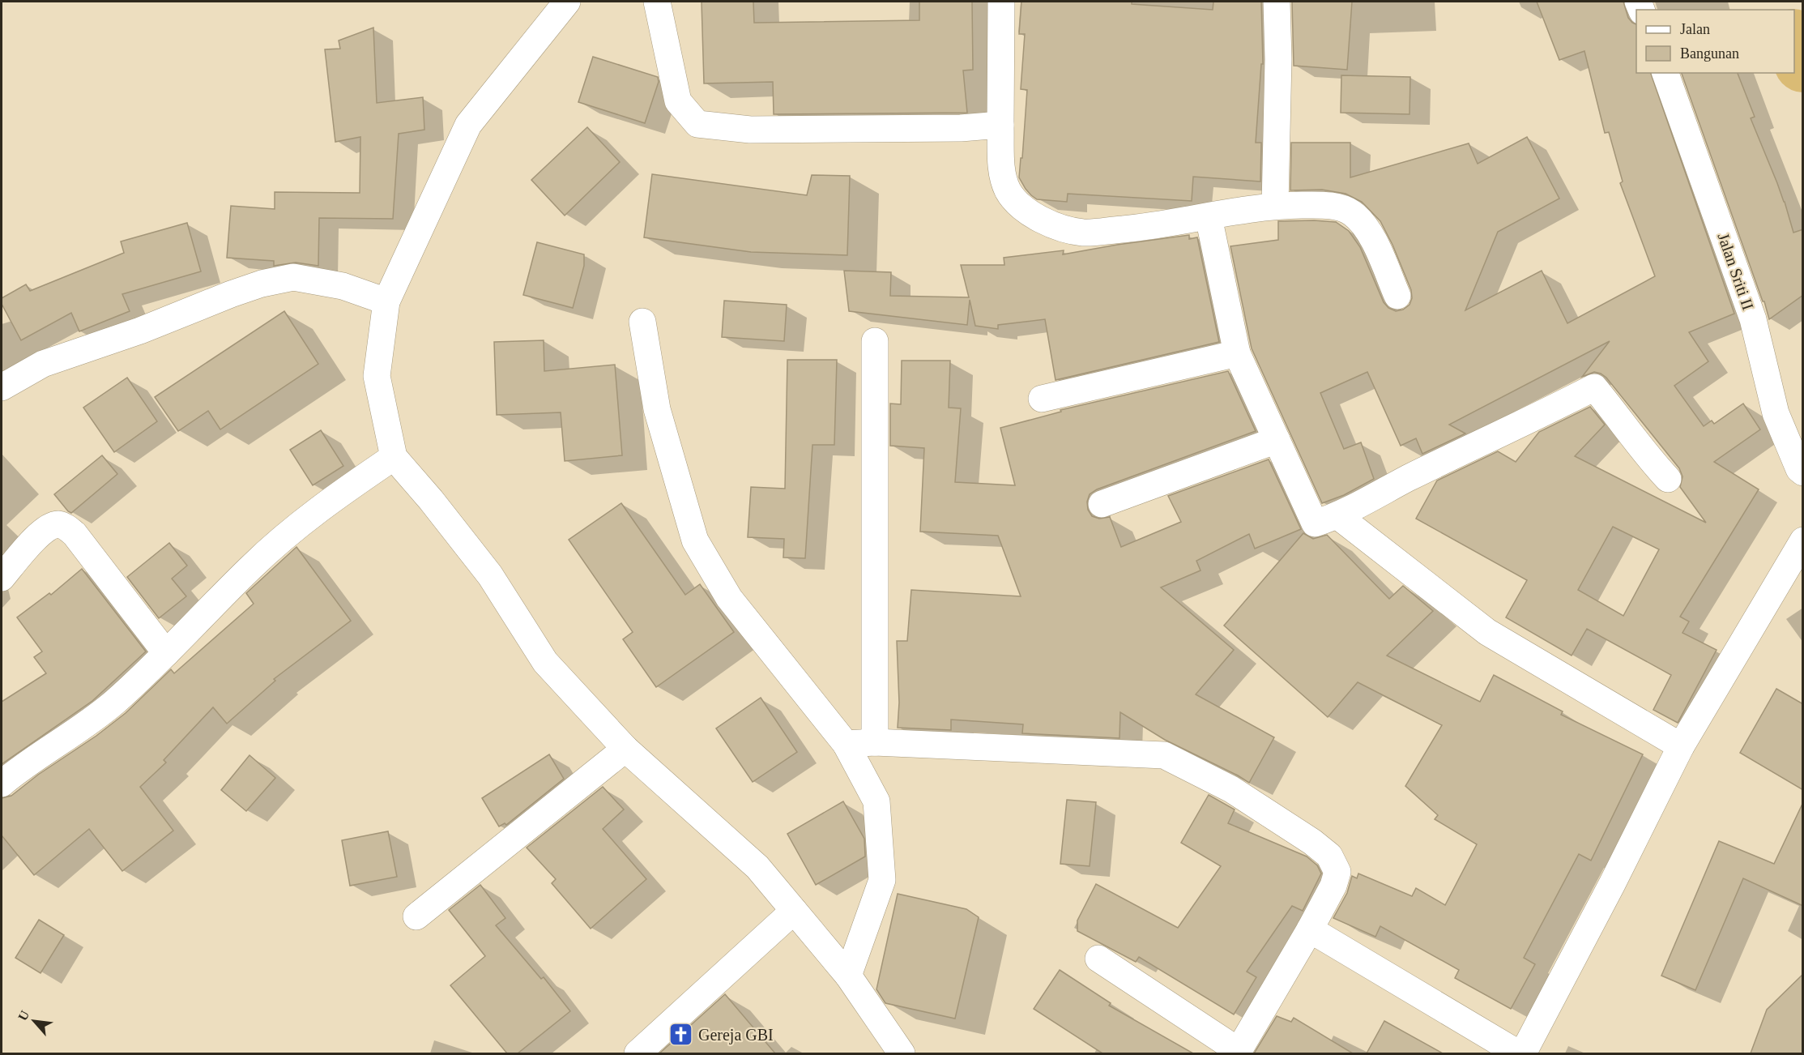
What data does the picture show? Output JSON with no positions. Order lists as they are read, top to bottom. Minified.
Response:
{"streets":{"street":["Jalan Sriti II"]},"places":{"church":["Gereja GBI"]},"legend":["Jalan","Bangunan"],"north":"top left"}
